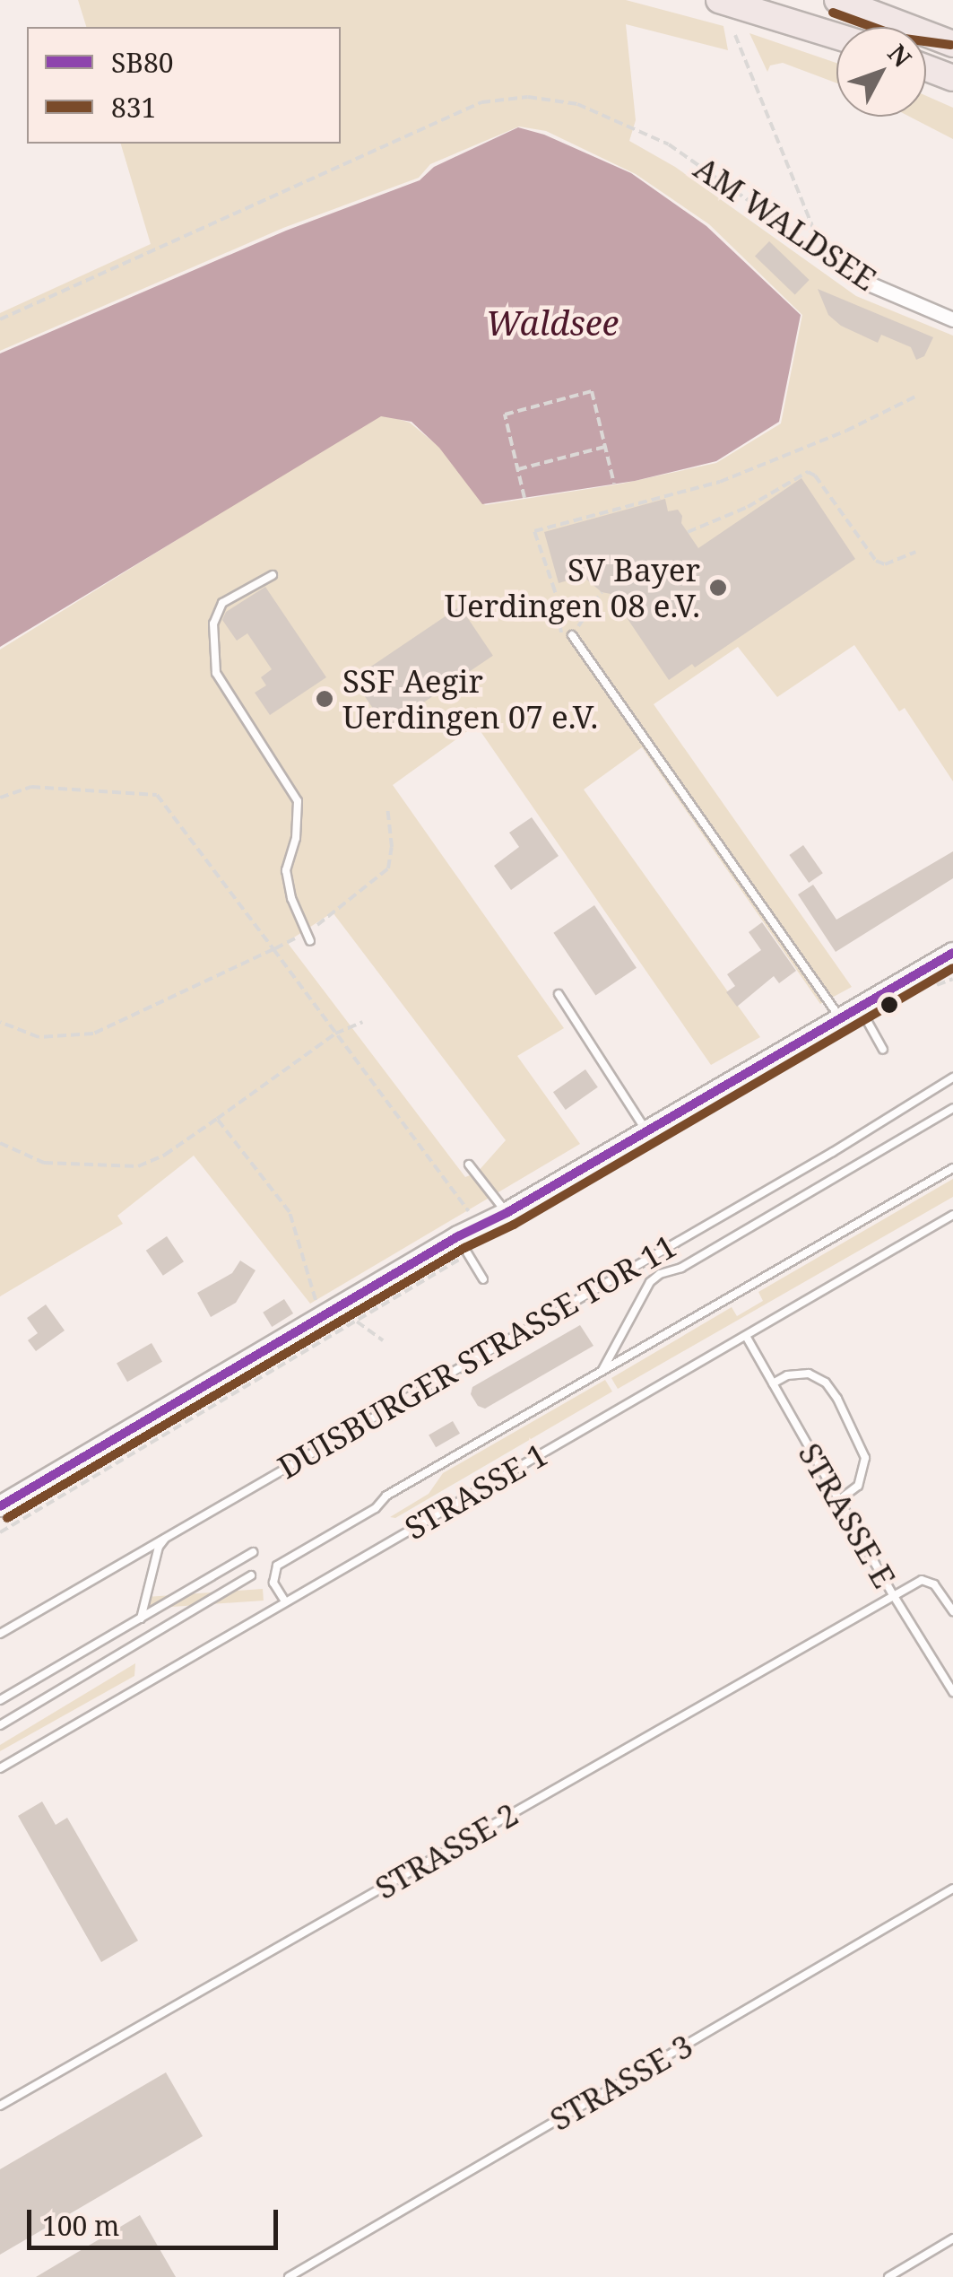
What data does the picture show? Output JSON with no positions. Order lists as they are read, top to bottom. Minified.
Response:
{"streets":{"street":["AM WALDSEE"],"lane":["DUISBURGER STRASSE TOR 11","STRASSE 1","STRASSE E","STRASSE 2","STRASSE 3"]},"crossings":[["STRASSE 1","STRASSE E"],["STRASSE E","STRASSE 2"]],"water":["Waldsee"],"places":["SV Bayer Uerdingen 08 e.V.","SSF Aegir Uerdingen 07 e.V."],"lines":["transit line 831","transit line SB80"],"legend":["SB80","831"],"scale_bar":"100 m","north":"top right"}
